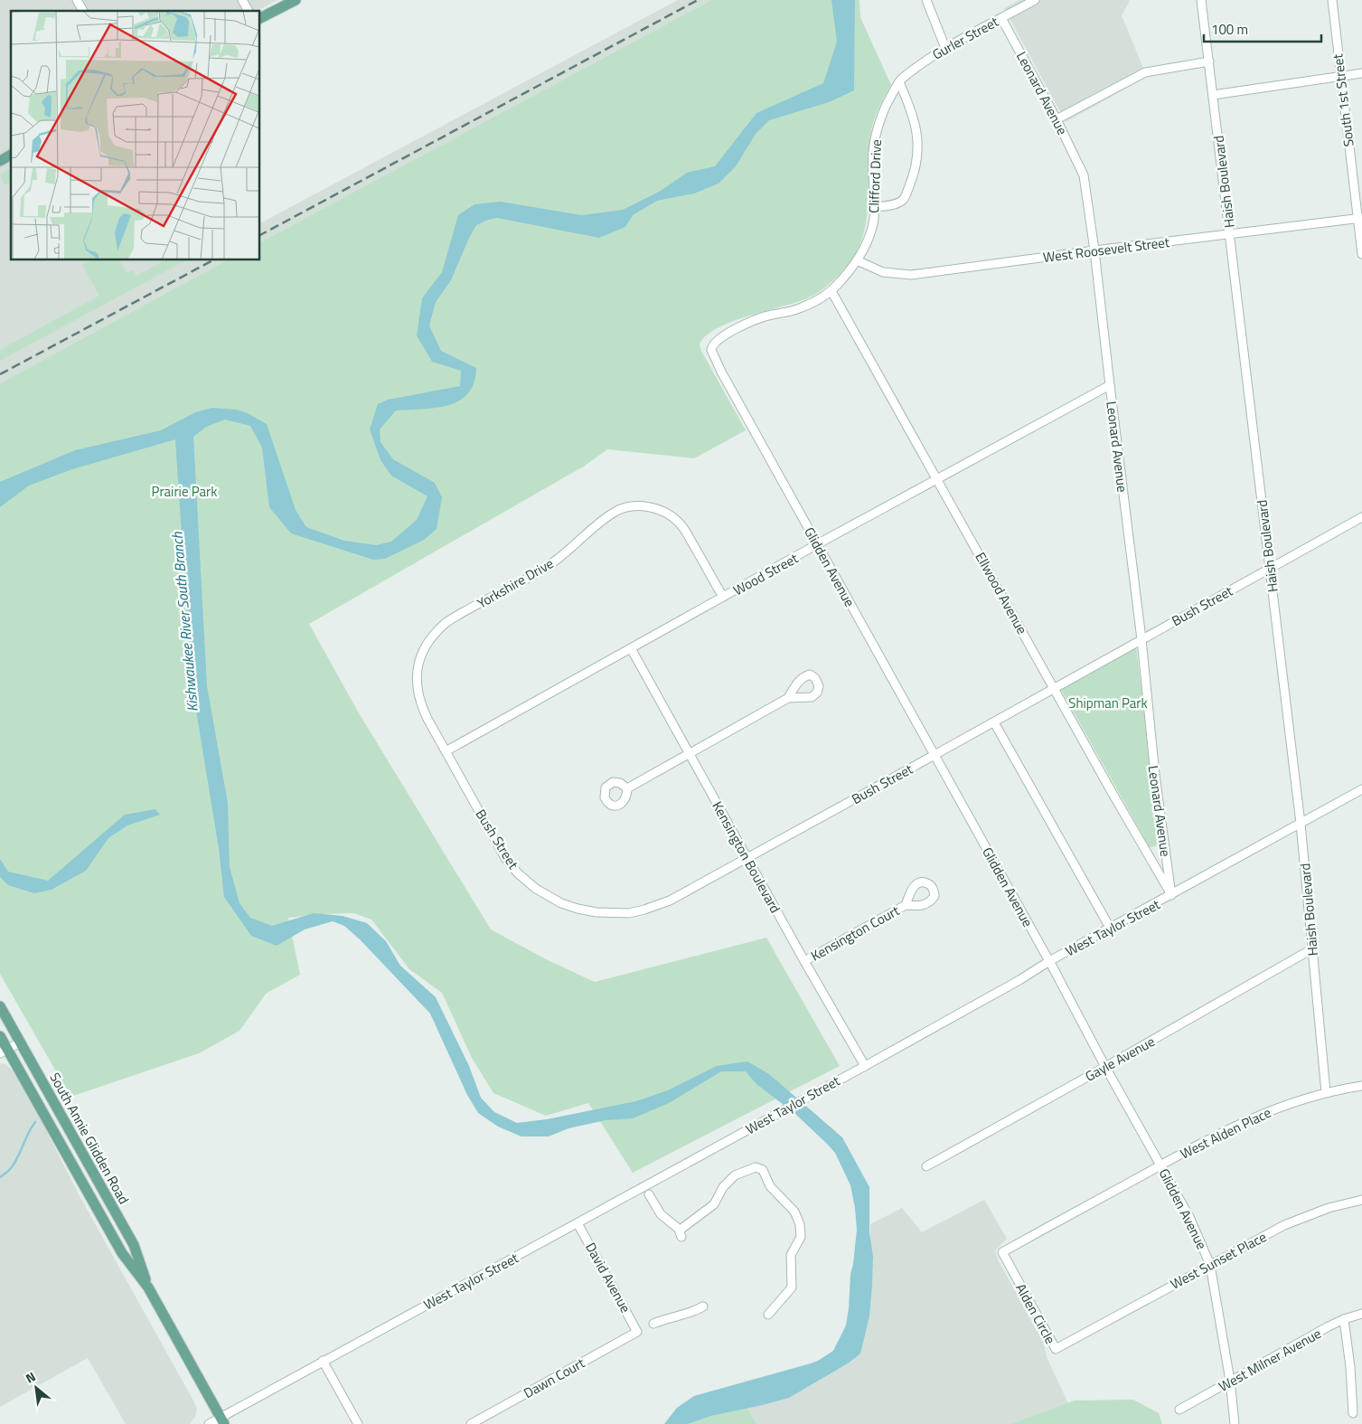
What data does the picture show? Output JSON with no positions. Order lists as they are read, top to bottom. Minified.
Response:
{"streets":{"main road":["South Annie Glidden Road"],"street":["Gurler Street","Leonard Avenue","South 1st Street","Clifford Drive","Haish Boulevard","West Roosevelt Street","Glidden Avenue","Wood Street","Yorkshire Drive","Ellwood Avenue","Bush Street","Kensington Boulevard","West Taylor Street","Kensington Court","Gayle Avenue","West Alden Place","West Sunset Place","David Avenue","Alden Circle","West Milner Avenue","Dawn Court"]},"crossings":[["Gurler Street","Leonard Avenue"],["Gurler Street","Clifford Drive"],["Leonard Avenue","West Roosevelt Street"],["Leonard Avenue","Wood Street"],["Leonard Avenue","Ellwood Avenue"],["Leonard Avenue","Bush Street"],["Leonard Avenue","West Taylor Street"],["South 1st Street","West Roosevelt Street"],["Clifford Drive","West Roosevelt Street"],["Clifford Drive","Glidden Avenue"],["Clifford Drive","Ellwood Avenue"],["Haish Boulevard","West Roosevelt Street"],["Haish Boulevard","Bush Street"],["Haish Boulevard","West Taylor Street"],["Haish Boulevard","Gayle Avenue"],["Haish Boulevard","West Alden Place"],["Glidden Avenue","Wood Street"],["Glidden Avenue","Bush Street"],["Glidden Avenue","West Taylor Street"],["Glidden Avenue","Gayle Avenue"],["Glidden Avenue","West Alden Place"],["Glidden Avenue","West Sunset Place"],["Glidden Avenue","West Milner Avenue"],["Wood Street","Yorkshire Drive"],["Wood Street","Ellwood Avenue"],["Wood Street","Bush Street"],["Wood Street","Kensington Boulevard"],["Yorkshire Drive","Bush Street"],["Ellwood Avenue","Bush Street"],["Ellwood Avenue","West Taylor Street"],["Bush Street","Kensington Boulevard"],["Kensington Boulevard","West Taylor Street"],["Kensington Boulevard","Kensington Court"],["West Taylor Street","South Annie Glidden Road"],["West Taylor Street","David Avenue"],["West Alden Place","Alden Circle"],["West Sunset Place","Alden Circle"],["David Avenue","Dawn Court"]],"water":["Kishwaukee River South Branch"],"parks":["Prairie Park","Shipman Park"],"scale_bar":"100 m","north":"top left"}
